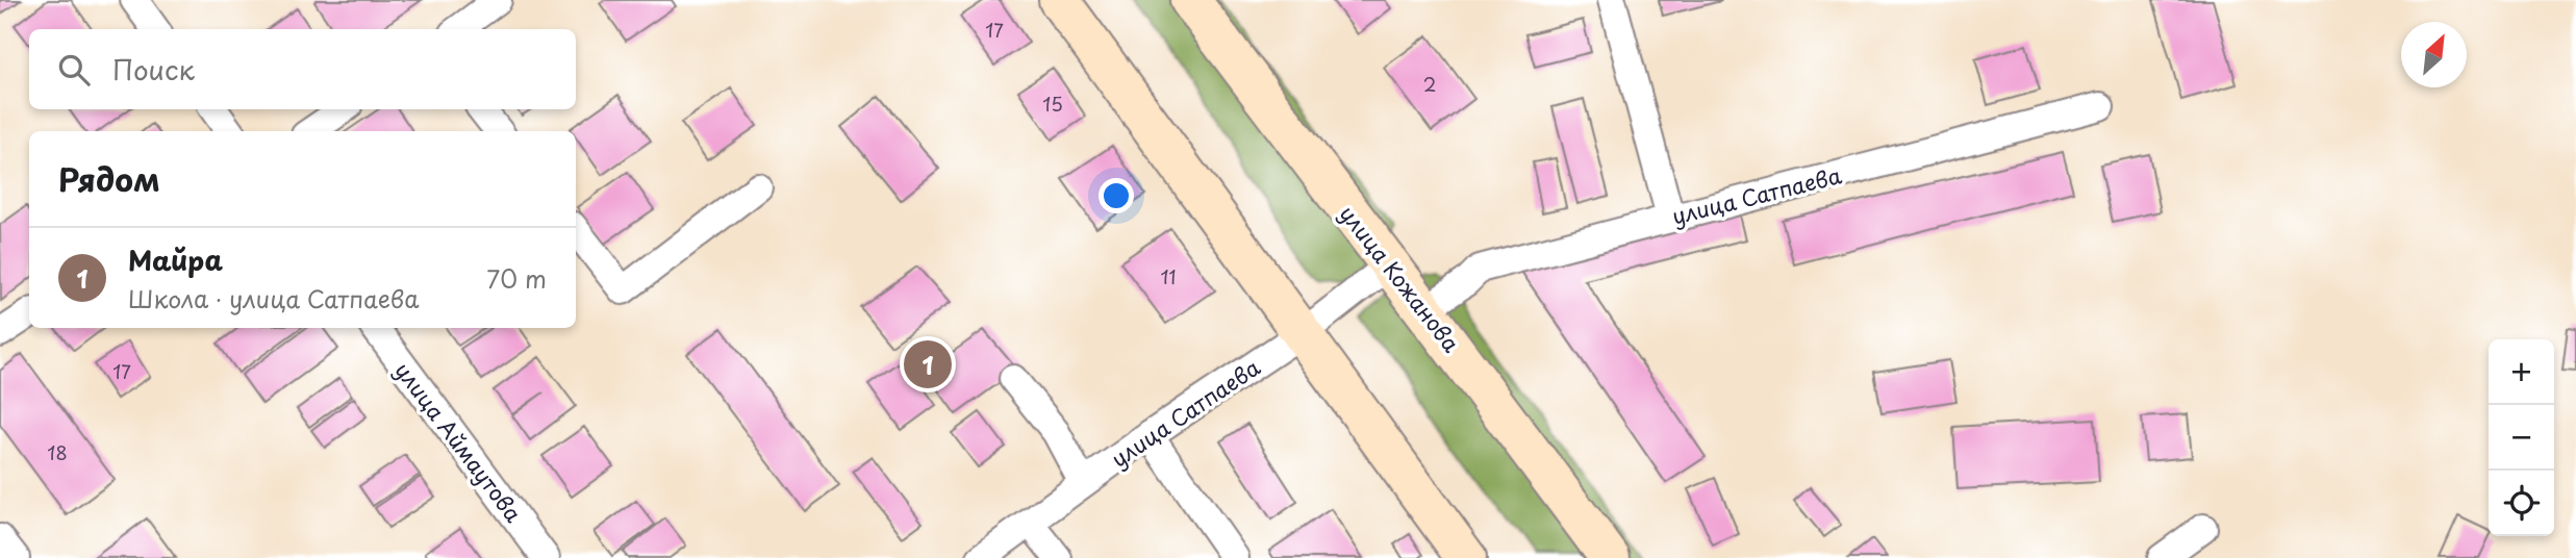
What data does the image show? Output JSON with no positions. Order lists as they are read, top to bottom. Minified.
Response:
{"streets":{"street":["улица Сатпаева","улица Кожанова","улица Аймаутова"]},"crossings":[["улица Сатпаева","улица Кожанова"]],"house_numbers":["17","2","15","11","17","18"],"north":"top right","page":{"search":"Поиск","heading":"Рядом","list":[{"mark":"1","name":"Майра","note":"Школа · улица Сатпаева","value":"70 m"}],"pins":"1","map_buttons":["+","−"]}}
